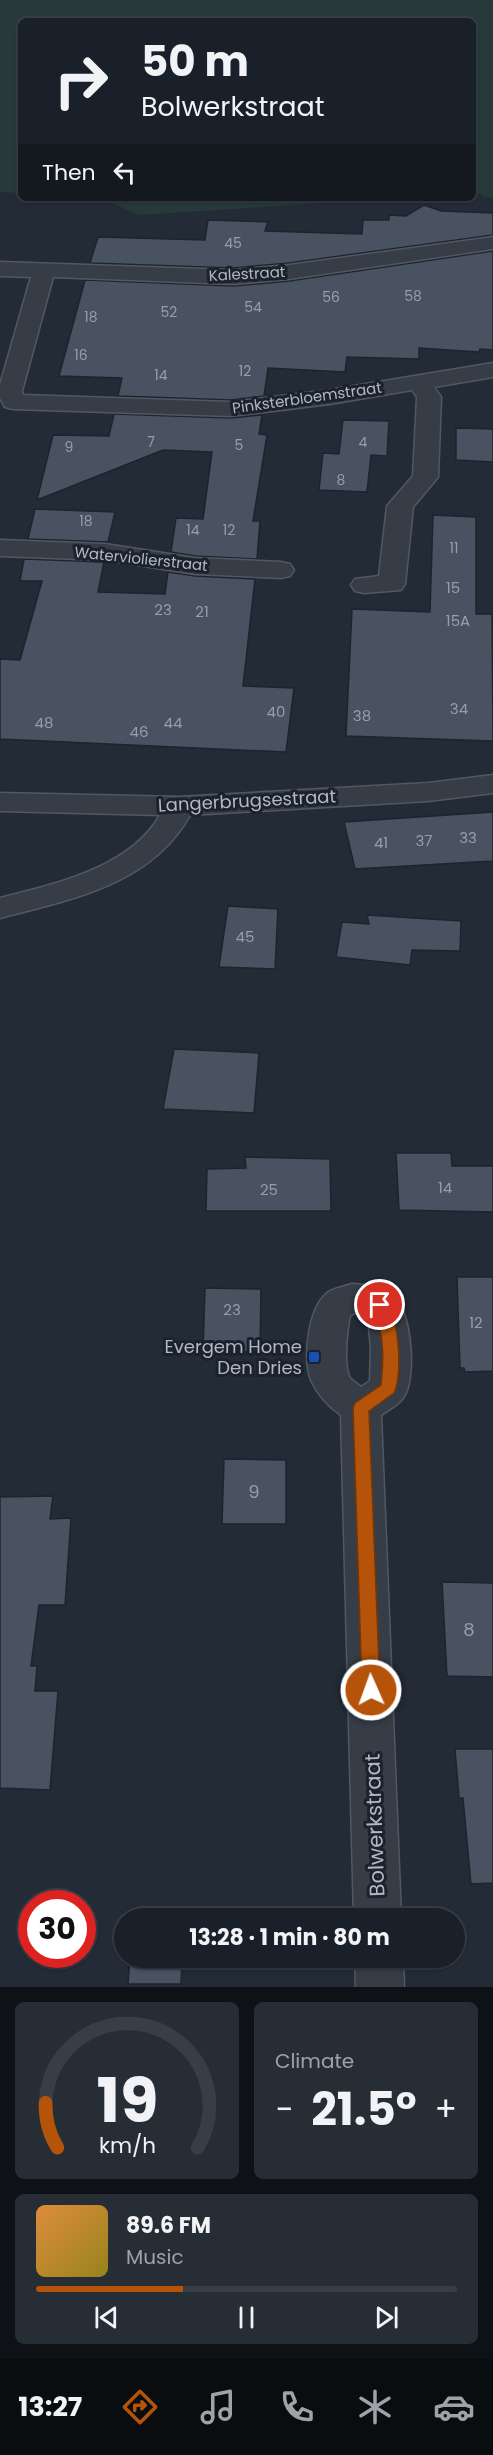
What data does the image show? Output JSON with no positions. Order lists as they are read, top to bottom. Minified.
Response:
{"streets":{"street":["Kalestraat","Pinksterbloemstraat","Waterviolierstraat","Langerbrugsestraat","Bolwerkstraat"]},"crossings":[["Kalestraat","Pinksterbloemstraat"]],"places":{"transit":["Evergem Home Den Dries"]},"house_numbers":["45","58","56","54","52","18","16","12","14","7","4","5","9","8","18","14","12","11","15","23","21","15A","34","40","38","48","44","46","33","37","41","45","14","25","23","12","9","8"],"page":{"turn":["50 m","Bolwerkstraat"],"then":"Then","limit":"30","trip":"13:28 · 1 min · 80 m","tile":"Climate","heat":["−","21.5°","+"],"song":["89.6 FM","Music"],"tabs":"13:27","gauge":["19","km/h"]}}
